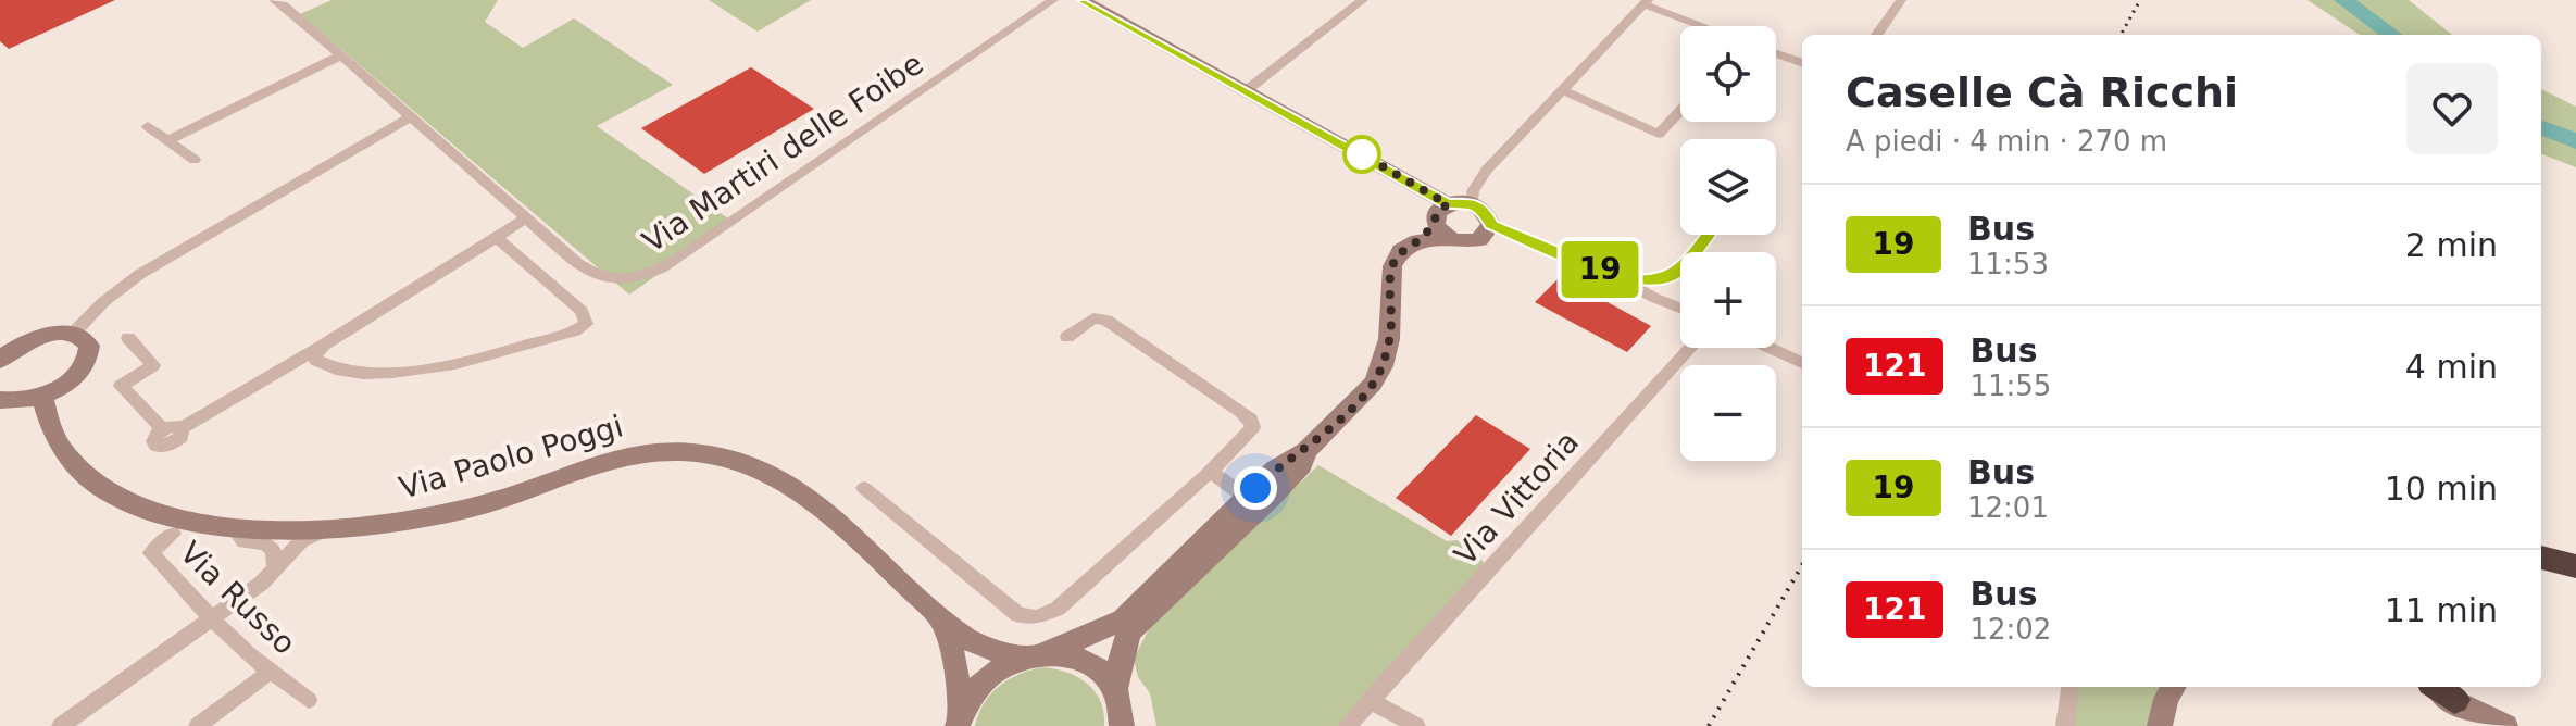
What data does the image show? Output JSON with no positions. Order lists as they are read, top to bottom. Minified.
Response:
{"streets":{"main road":["Via Paolo Poggi"],"street":["Via Martiri delle Foibe","Via Vittoria","Via Russo"]},"lines":["bus line 19"],"page":{"on_map":"19","map_buttons":["+","−"],"heading":["Caselle Cà Ricchi","A piedi · 4 min · 270 m"],"list":[{"mark":"19","name":"Bus","note":"11:53","value":"2 min"},{"mark":"121","name":"Bus","note":"11:55","value":"4 min"},{"mark":"19","name":"Bus","note":"12:01","value":"10 min"},{"mark":"121","name":"Bus","note":"12:02","value":"11 min"}]}}
